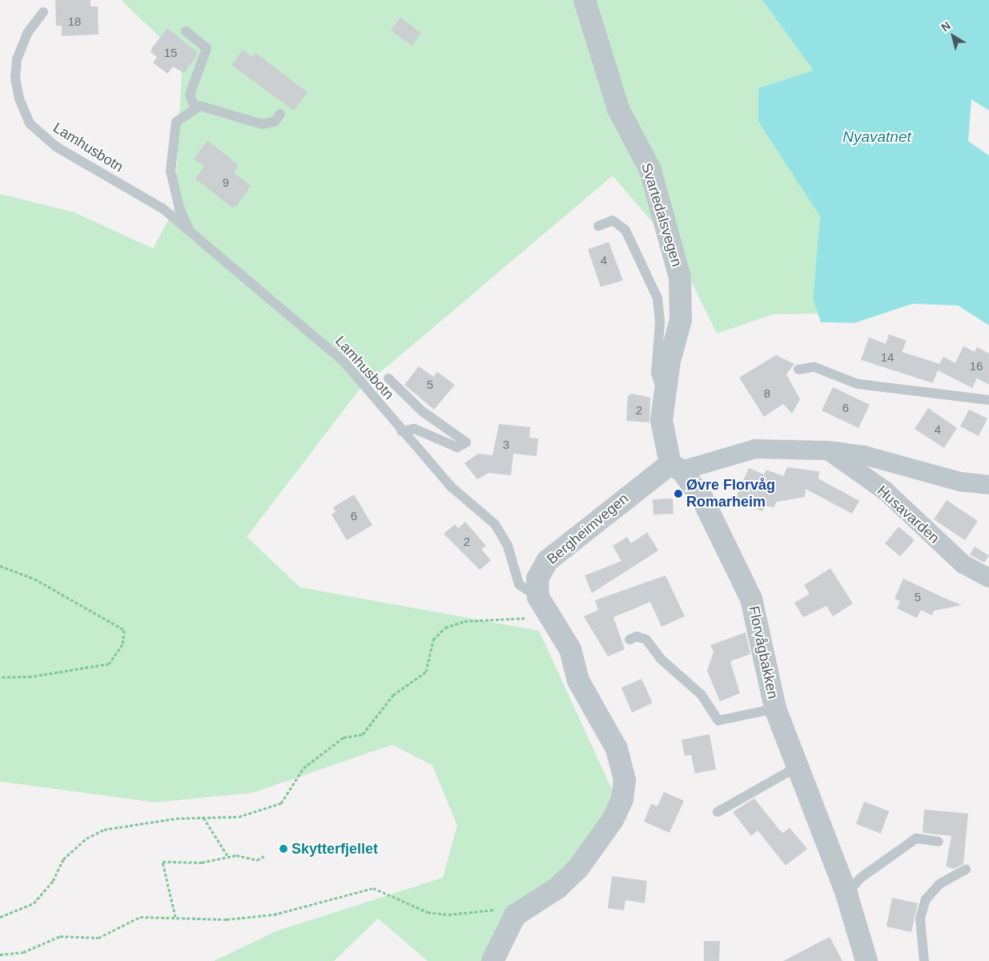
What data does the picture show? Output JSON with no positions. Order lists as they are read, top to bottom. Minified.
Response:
{"streets":{"street":["Svartedalsvegen","Husavarden","Bergheimvegen","Florvågbakken"],"lane":["Lamhusbotn"]},"crossings":[["Lamhusbotn","Bergheimvegen"],["Svartedalsvegen","Husavarden"],["Svartedalsvegen","Bergheimvegen"],["Svartedalsvegen","Florvågbakken"],["Husavarden","Bergheimvegen"],["Husavarden","Florvågbakken"],["Bergheimvegen","Florvågbakken"]],"water":["Nyavatnet"],"places":["Øvre Florvåg Romarheim","Skytterfjellet"],"house_numbers":["18","15","9","4","14","16","5","8","6","2","4","3","6","2","5"],"north":"top left"}
